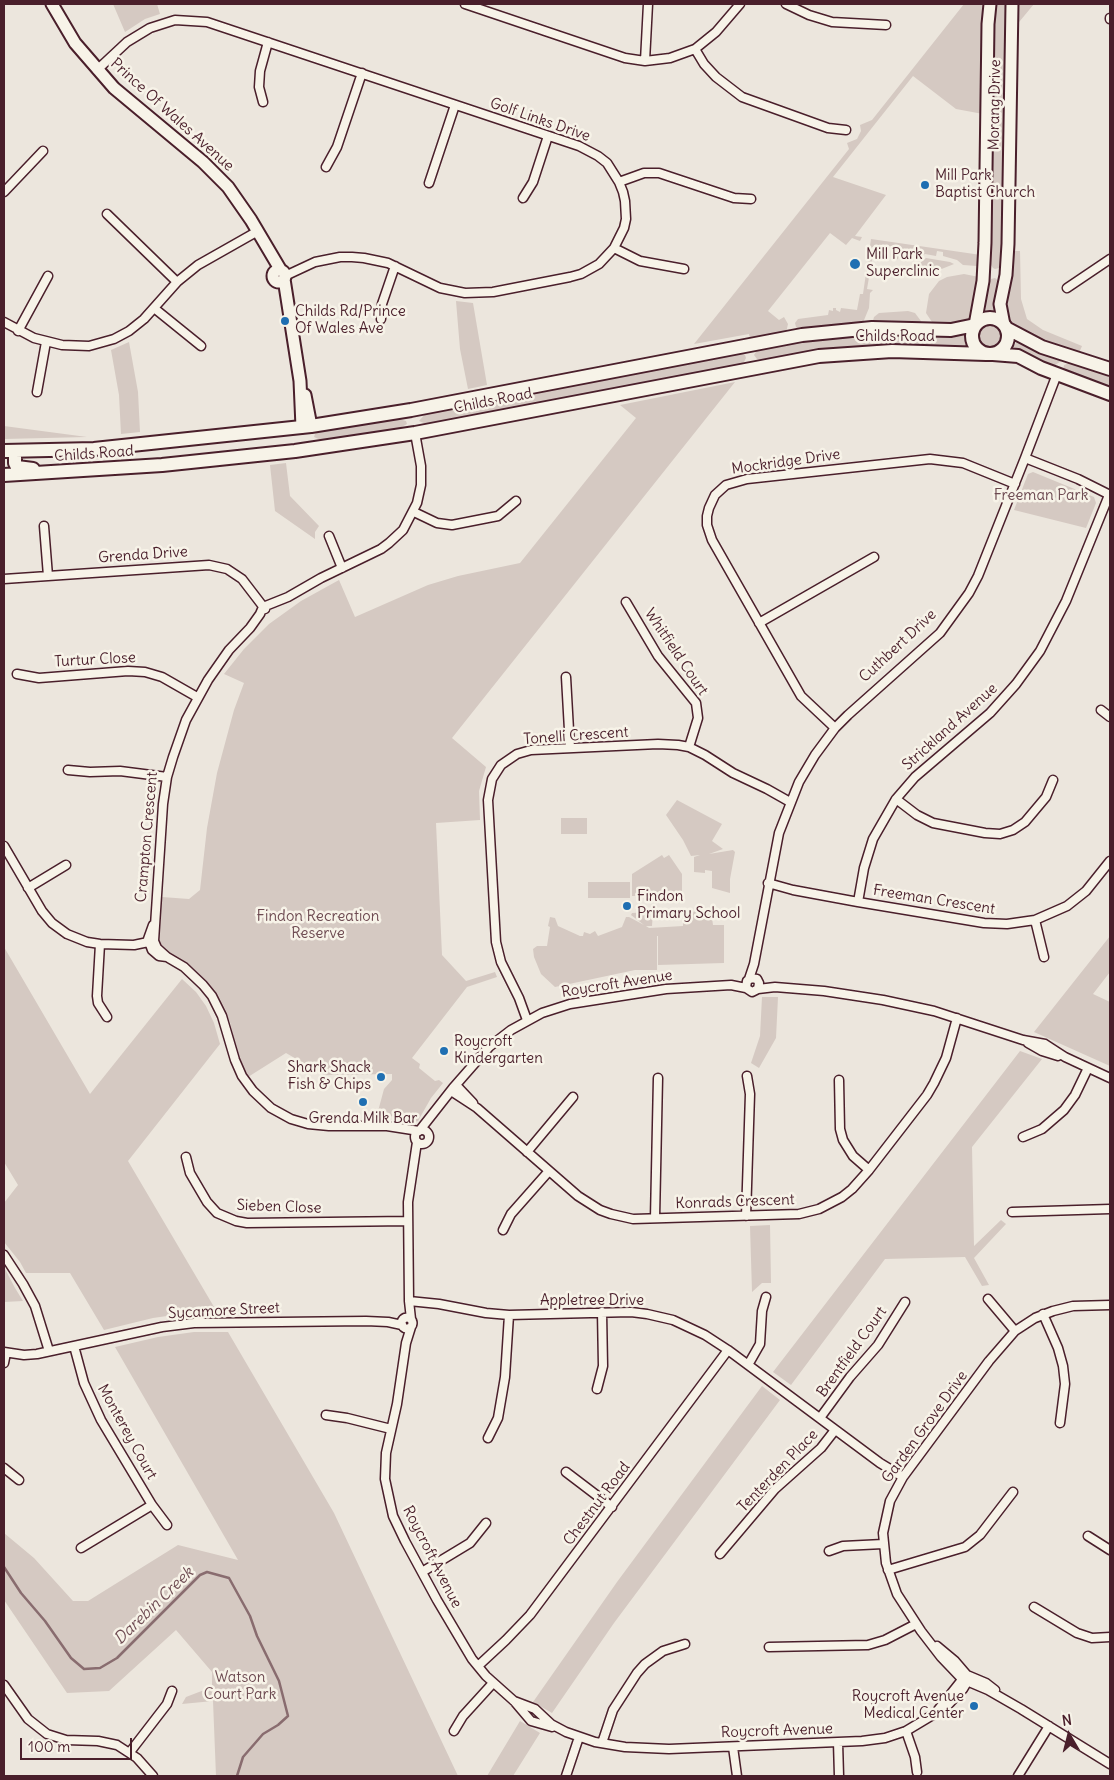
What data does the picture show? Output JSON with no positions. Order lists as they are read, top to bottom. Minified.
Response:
{"streets":{"main road":["Morang Drive","Prince Of Wales Avenue","Childs Road","Cuthbert Drive"],"street":["Golf Links Drive","Mockridge Drive","Grenda Drive","Whitfield Court","Turtur Close","Strickland Avenue","Tonelli Crescent","Crampton Crescent","Freeman Crescent","Roycroft Avenue","Konrads Crescent","Sieben Close","Appletree Drive","Sycamore Street","Brentfield Court","Garden Grove Drive","Monterey Court","Tenterden Place","Chestnut Road"]},"crossings":[["Morang Drive","Childs Road"],["Prince Of Wales Avenue","Golf Links Drive"],["Prince Of Wales Avenue","Childs Road"],["Childs Road","Cuthbert Drive"],["Mockridge Drive","Cuthbert Drive"],["Grenda Drive","Crampton Crescent"],["Cuthbert Drive","Tonelli Crescent"],["Cuthbert Drive","Freeman Crescent"],["Cuthbert Drive","Roycroft Avenue"],["Whitfield Court","Tonelli Crescent"],["Turtur Close","Crampton Crescent"],["Strickland Avenue","Freeman Crescent"],["Tonelli Crescent","Roycroft Avenue"],["Roycroft Avenue","Konrads Crescent"],["Roycroft Avenue","Sieben Close"],["Roycroft Avenue","Appletree Drive"],["Roycroft Avenue","Sycamore Street"],["Roycroft Avenue","Garden Grove Drive"],["Roycroft Avenue","Chestnut Road"],["Appletree Drive","Brentfield Court"],["Appletree Drive","Garden Grove Drive"],["Appletree Drive","Tenterden Place"],["Appletree Drive","Chestnut Road"],["Sycamore Street","Monterey Court"]],"water":["Darebin Creek"],"parks":["Freeman Park","Findon Recreation Reserve","Watson Court Park"],"places":["Mill Park Baptist Church","Mill Park Superclinic","Childs Rd/Prince Of Wales Ave","Findon Primary School","Roycroft Kindergarten","Shark Shack Fish & Chips","Grenda Milk Bar","Roycroft Avenue Medical Center"],"scale_bar":"100 m","north":"top"}
